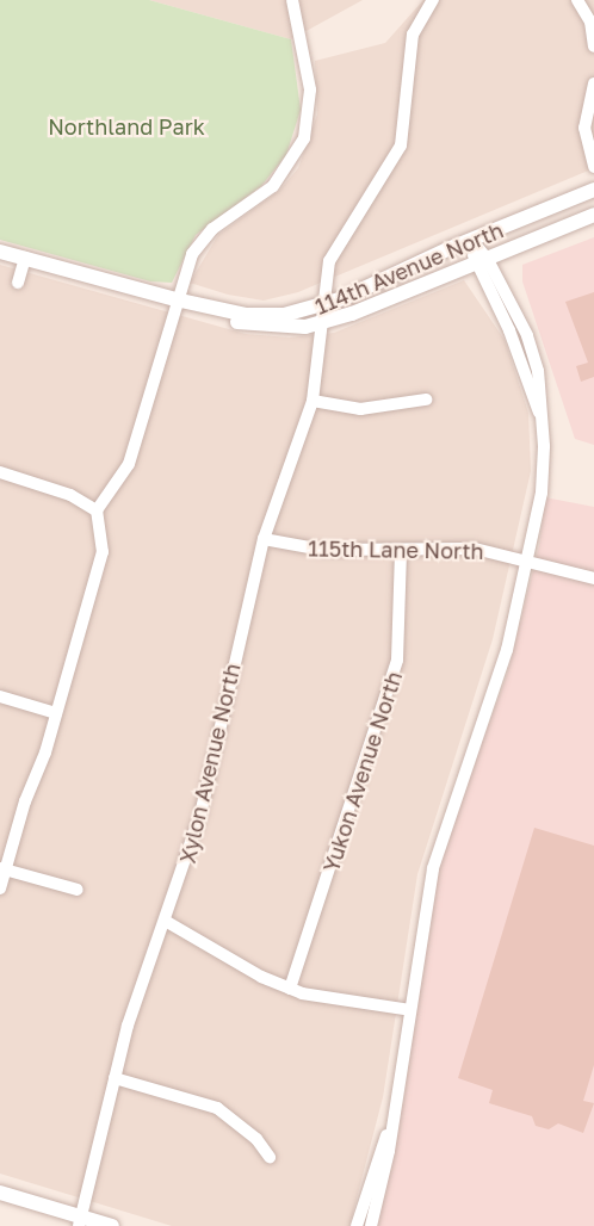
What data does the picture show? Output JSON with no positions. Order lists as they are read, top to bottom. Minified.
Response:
{"streets":{"street":["114th Avenue North","115th Lane North","Xylon Avenue North","Yukon Avenue North"]},"crossings":[["114th Avenue North","Xylon Avenue North"],["115th Lane North","Xylon Avenue North"],["115th Lane North","Yukon Avenue North"]],"parks":["Northland Park"]}
